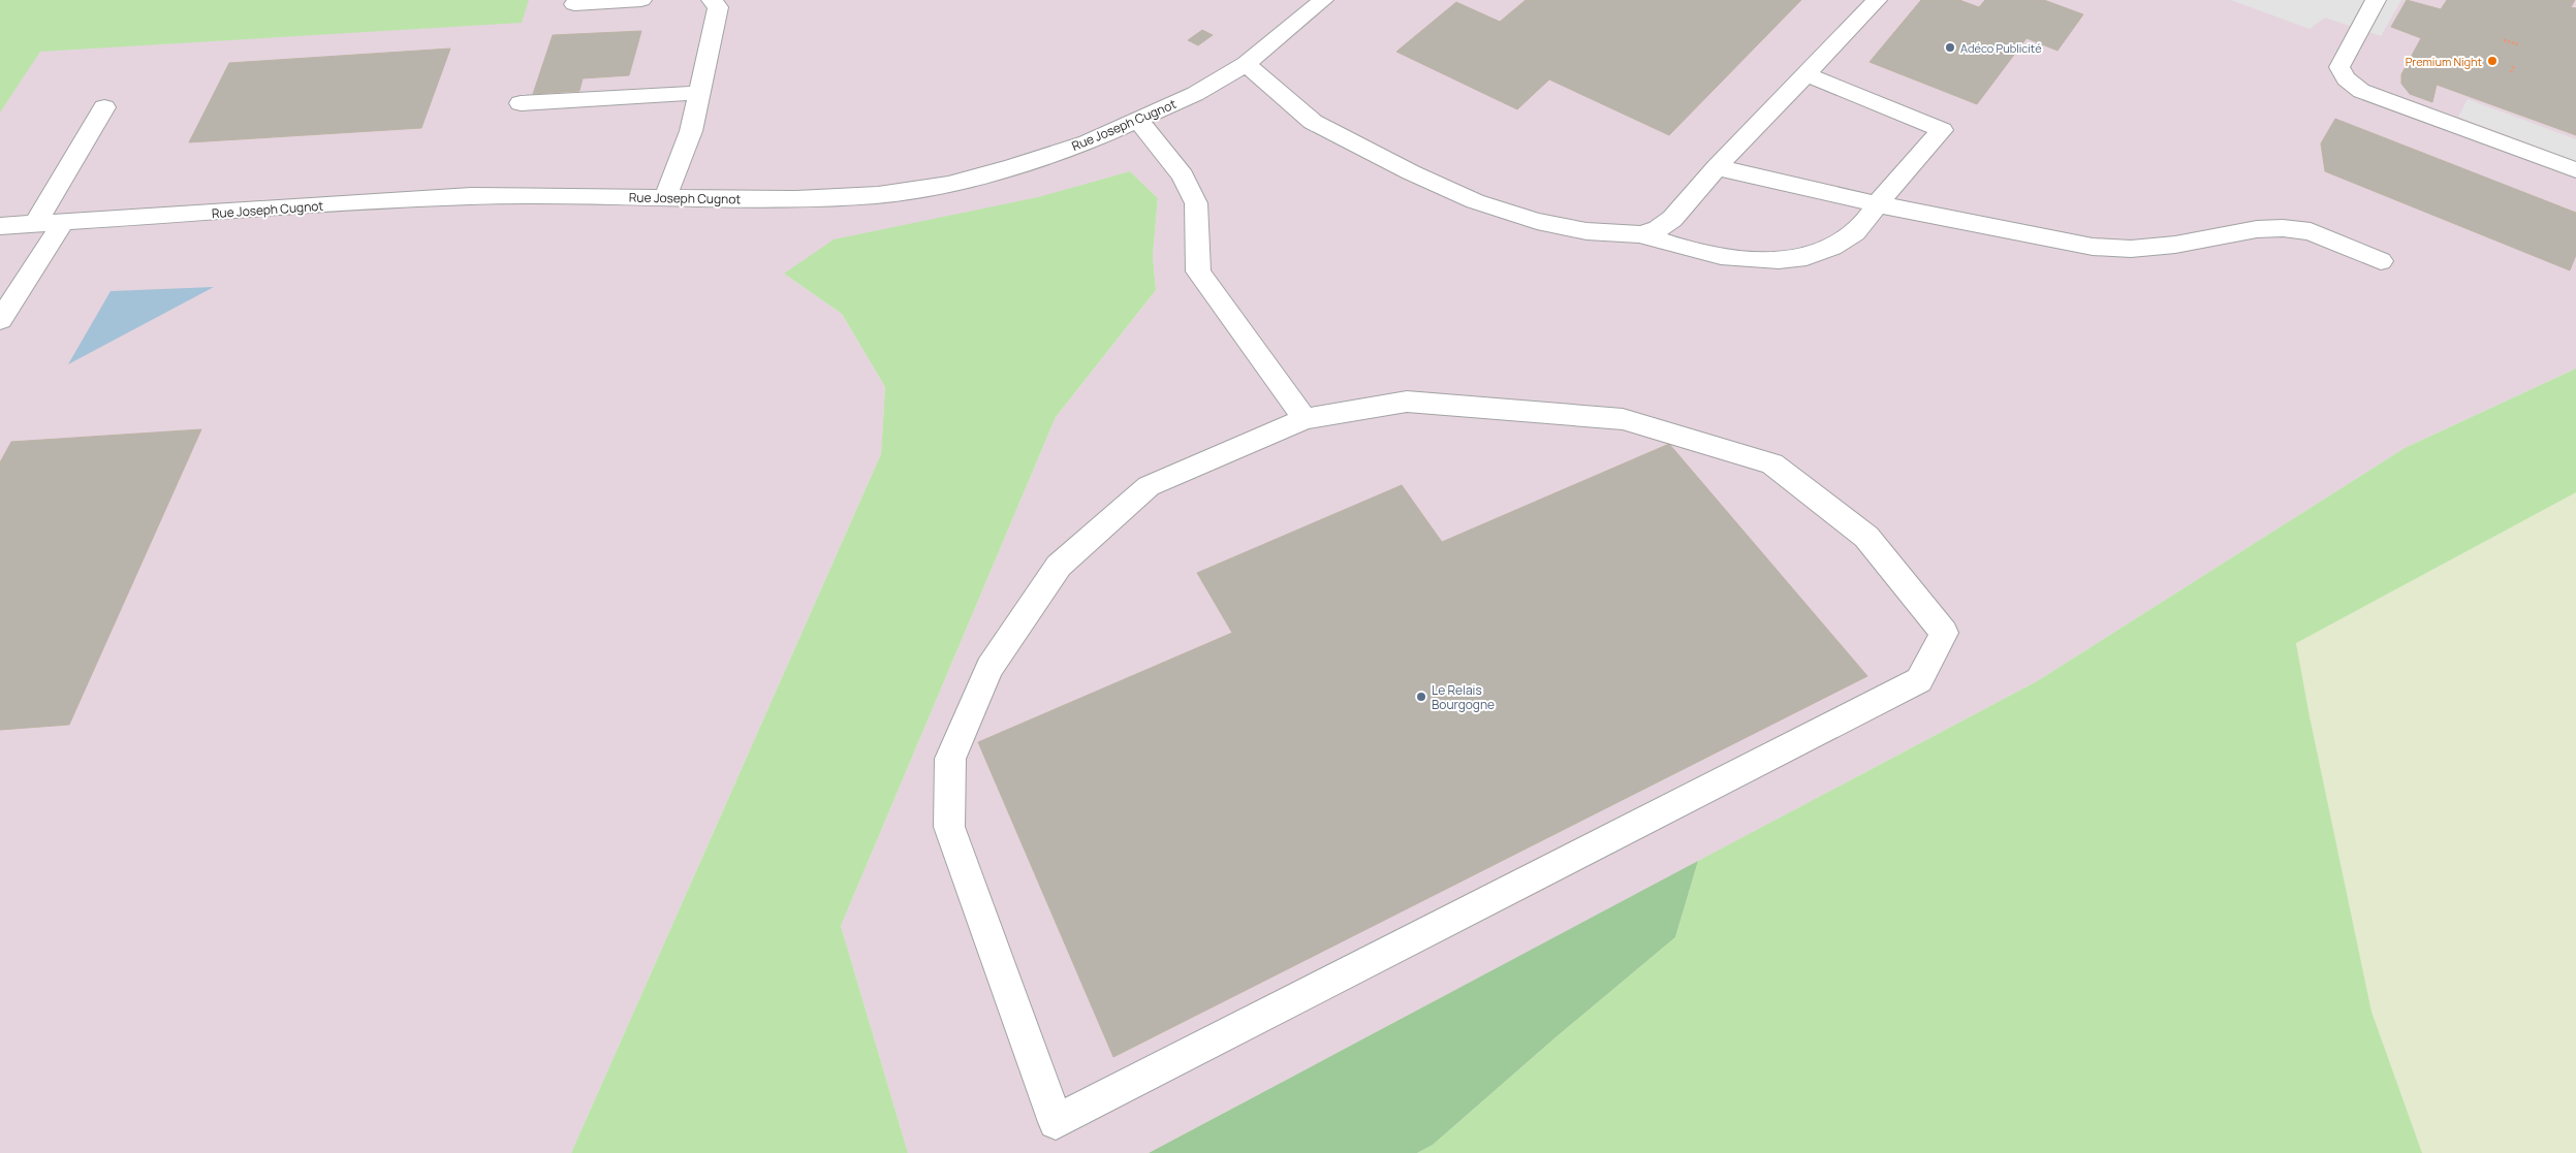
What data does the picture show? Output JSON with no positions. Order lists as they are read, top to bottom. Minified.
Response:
{"streets":{"street":["Rue Joseph Cugnot"]},"places":["Adéco Publicité","Premium Night","Le Relais Bourgogne"]}
